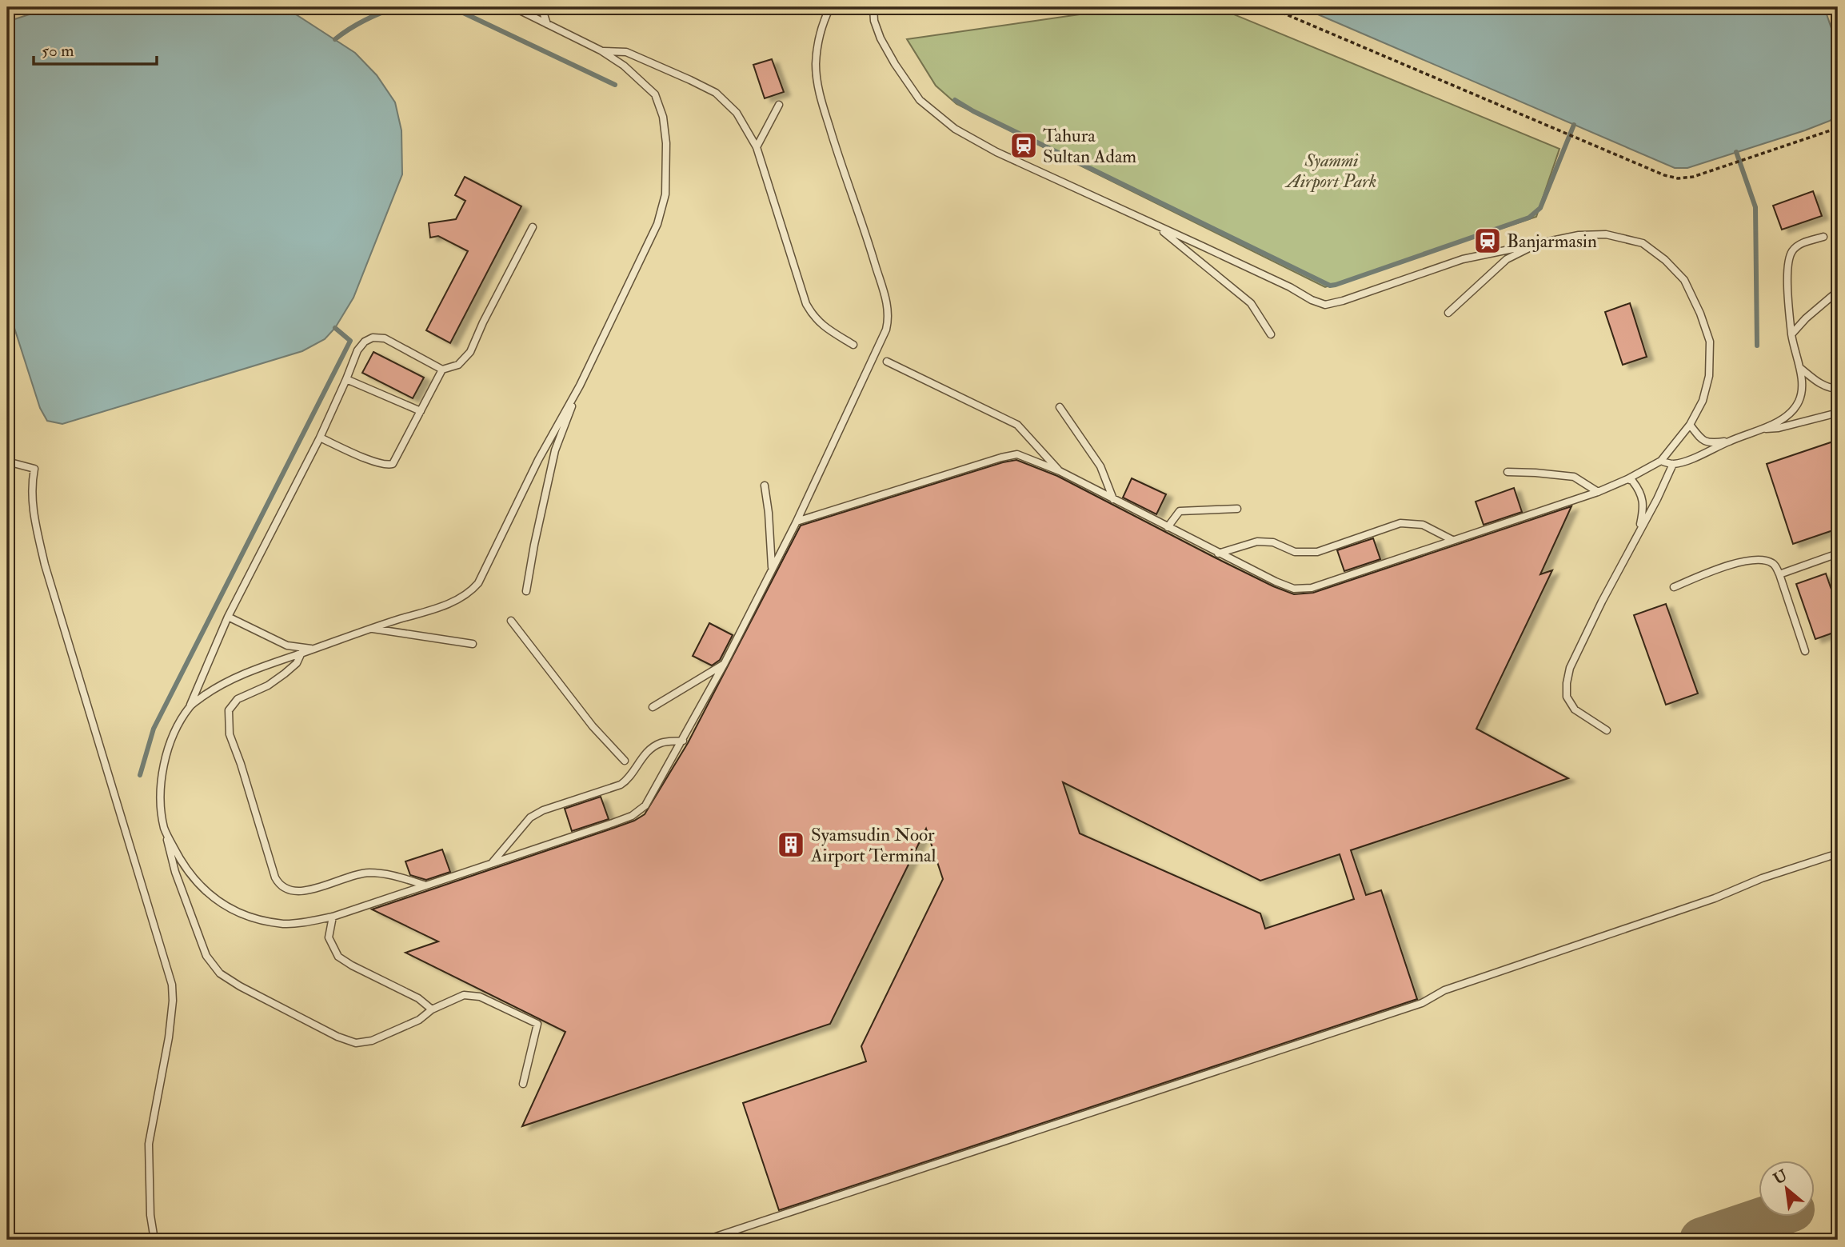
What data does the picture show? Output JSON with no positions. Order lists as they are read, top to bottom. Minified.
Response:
{"parks":["Syammi Airport Park"],"places":{"station":["Tahura Sultan Adam","Banjarmasin"],"building":["Syamsudin Noor Airport Terminal"]},"scale_bar":"50 m","north":"top left"}
